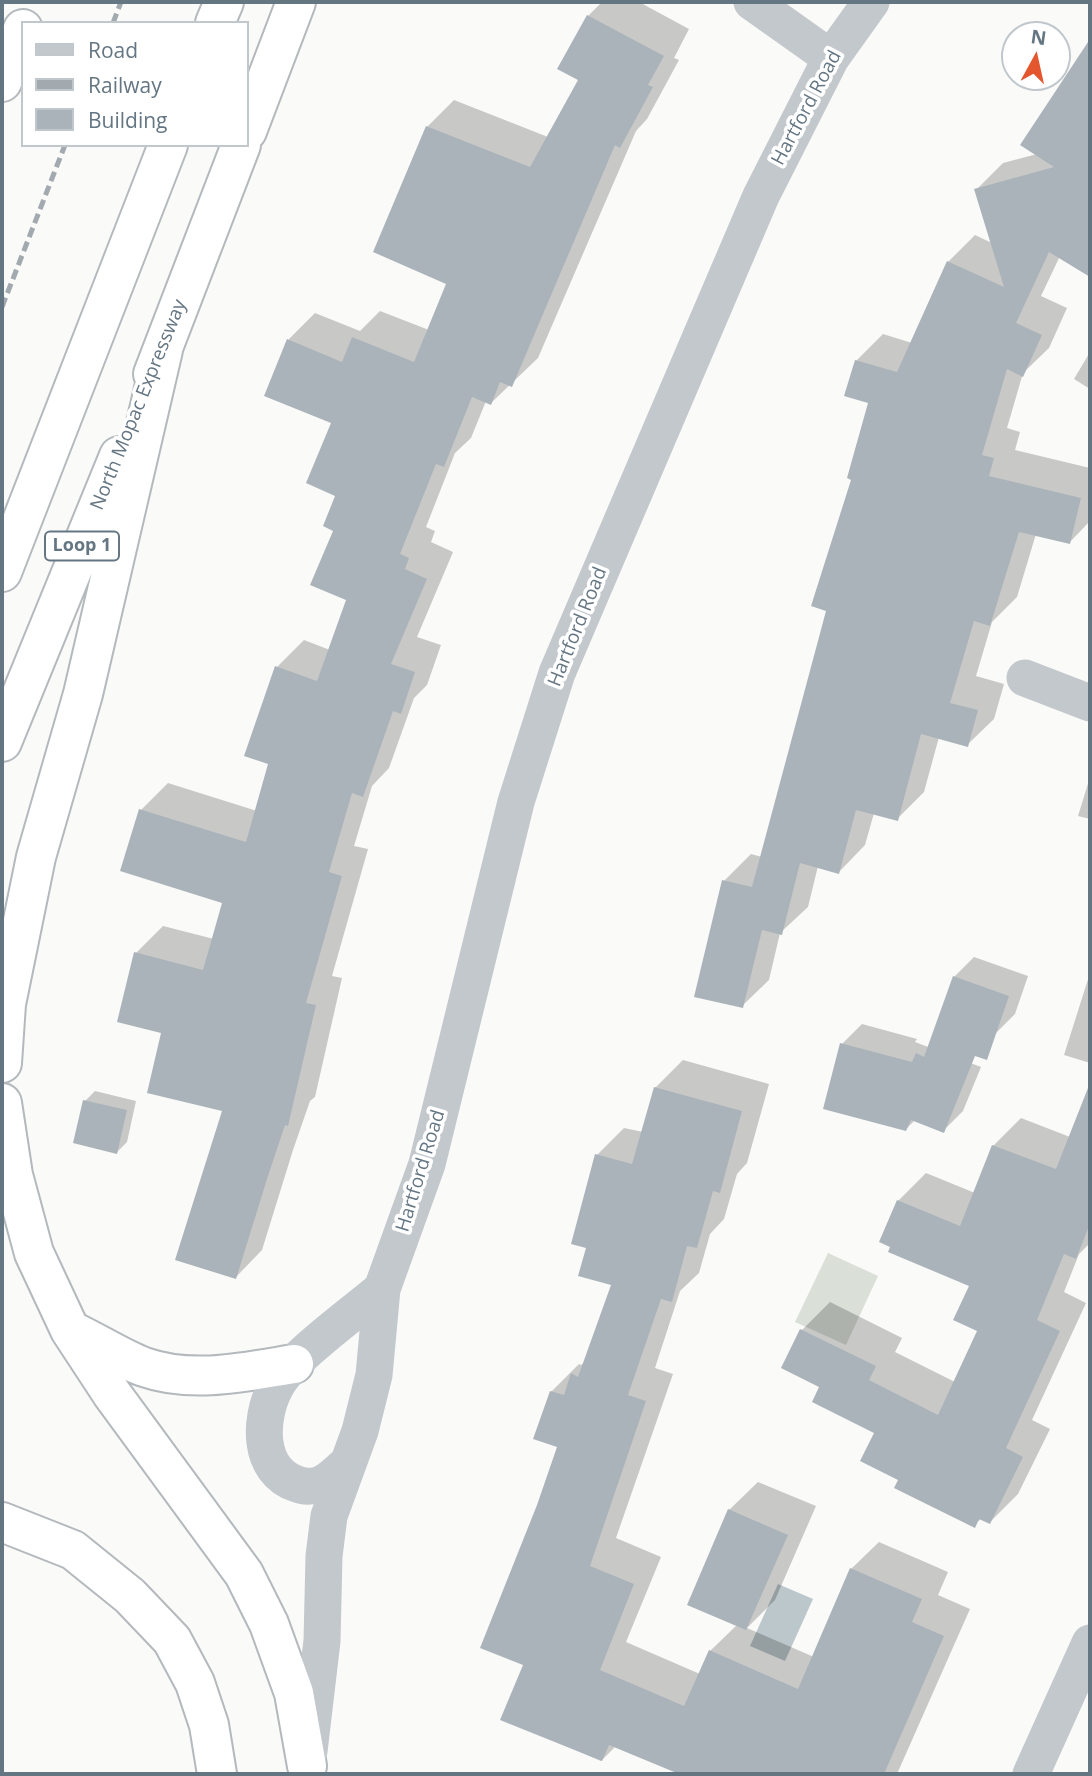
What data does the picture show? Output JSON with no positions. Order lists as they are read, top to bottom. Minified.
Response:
{"streets":{"highway":["North Mopac Expressway","Loop 1"],"street":["Hartford Road"]},"legend":["Road","Railway","Building"],"north":"top"}
